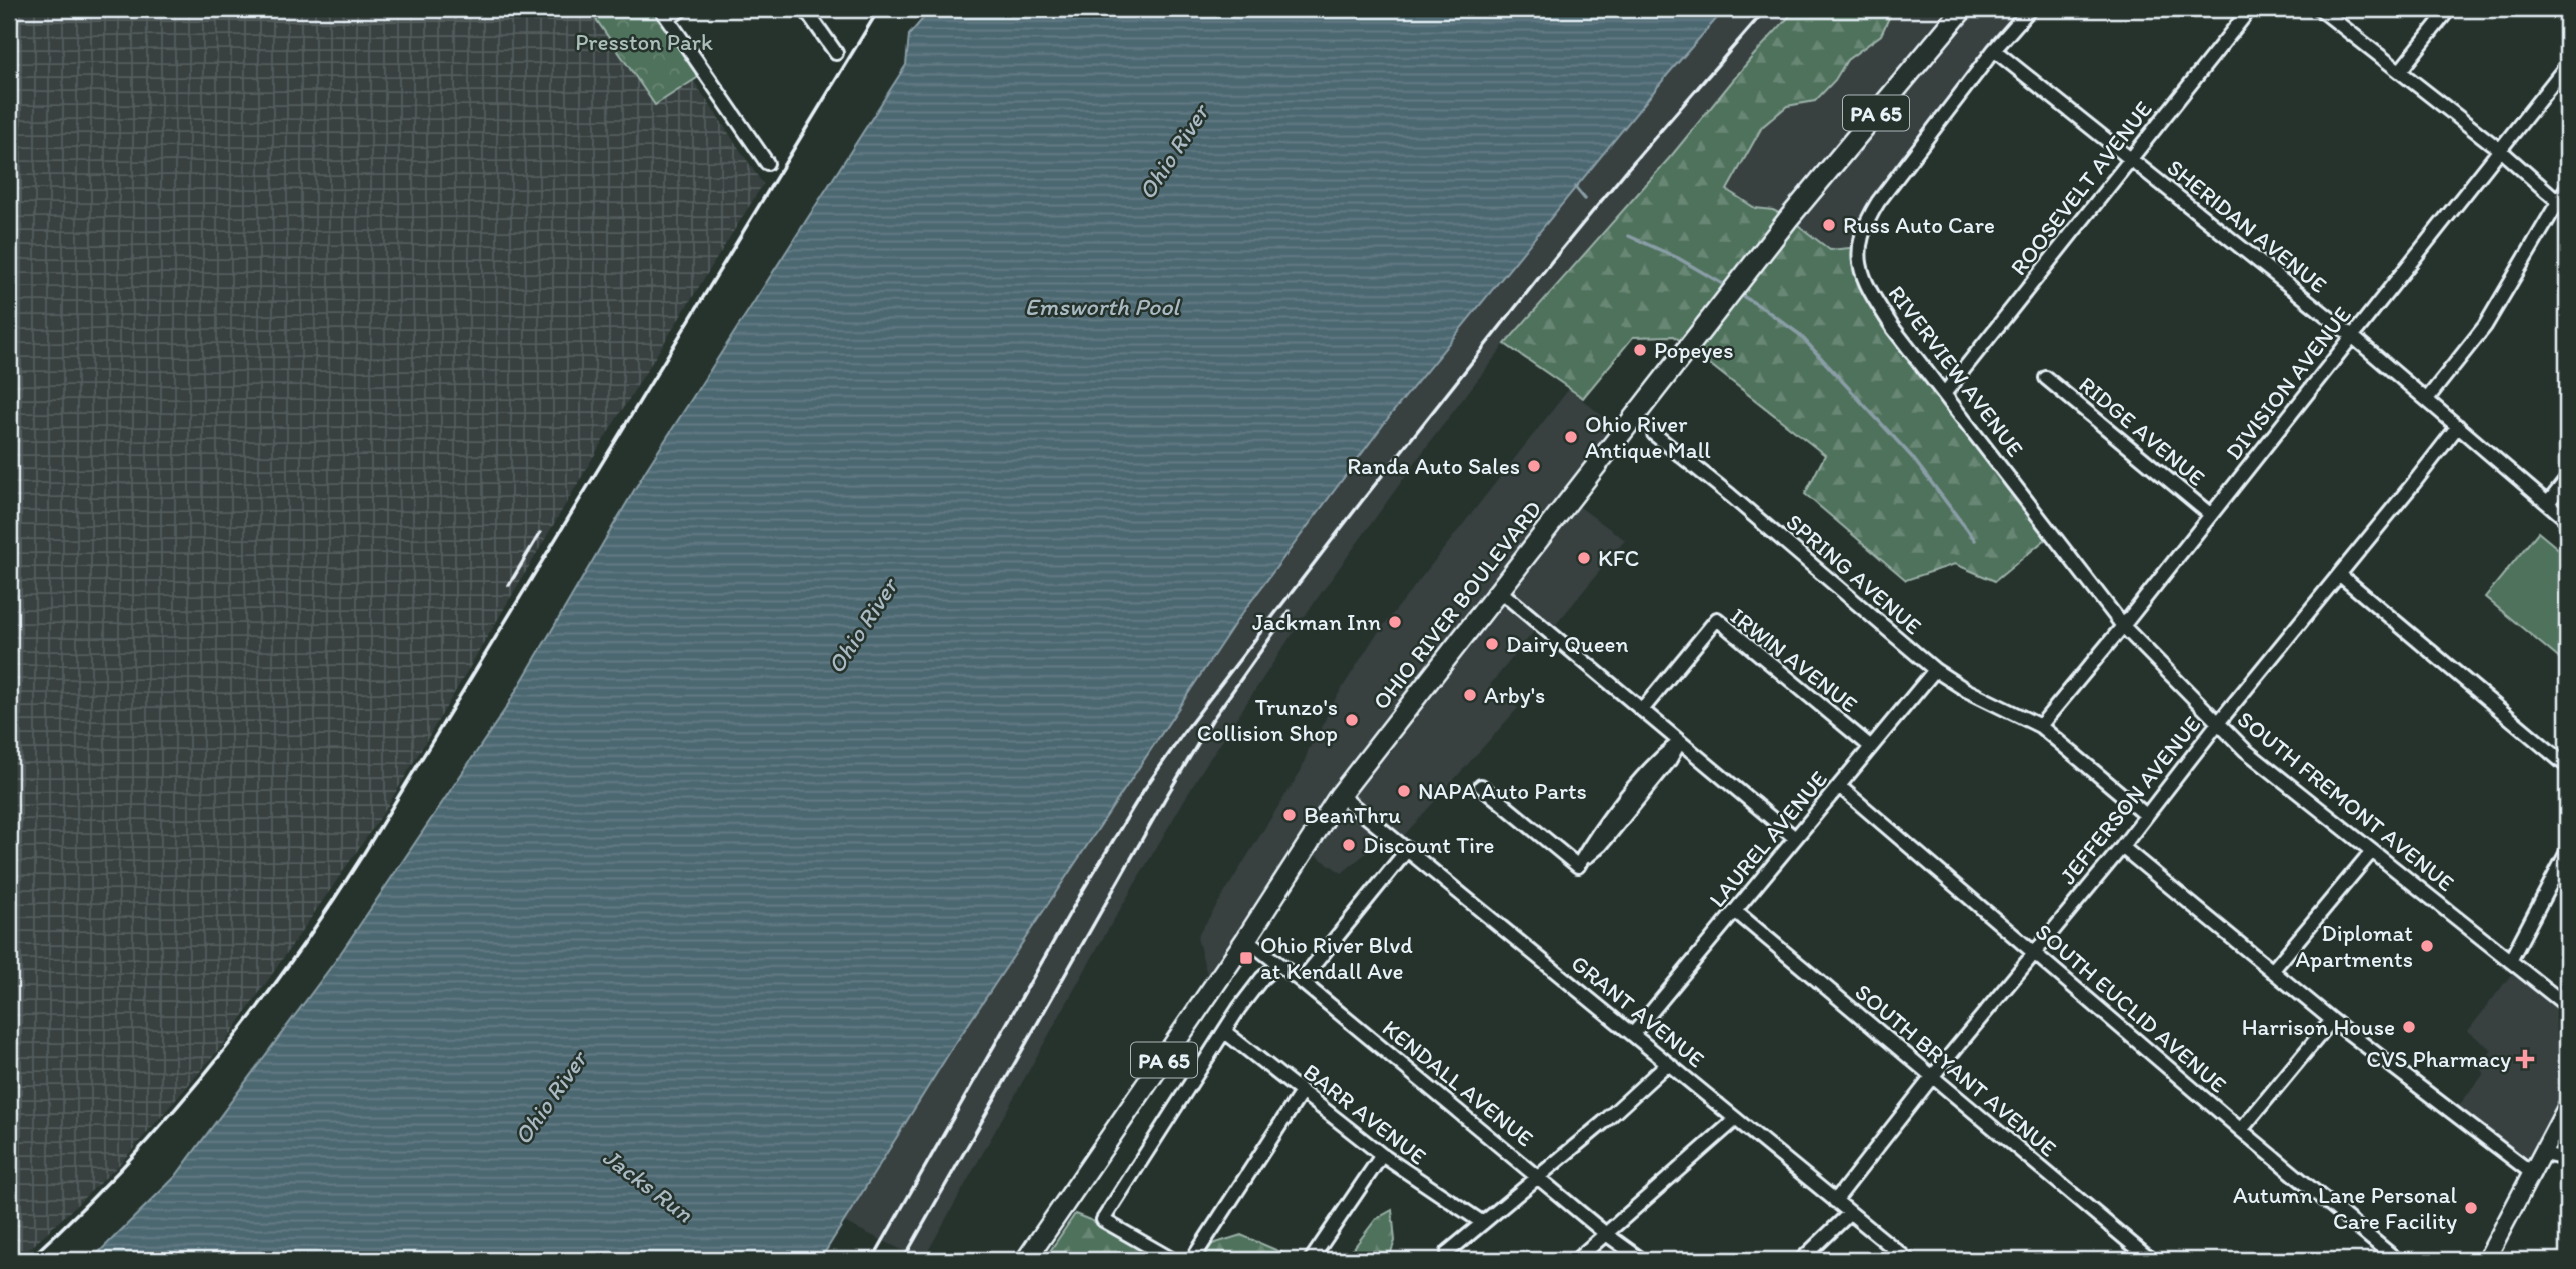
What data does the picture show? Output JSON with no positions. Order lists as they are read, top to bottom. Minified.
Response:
{"streets":{"highway":["PA 65","OHIO RIVER BOULEVARD"],"street":["ROOSEVELT AVENUE","SHERIDAN AVENUE","RIVERVIEW AVENUE","DIVISION AVENUE","RIDGE AVENUE","SPRING AVENUE","IRWIN AVENUE","JEFFERSON AVENUE","SOUTH FREMONT AVENUE","LAUREL AVENUE","SOUTH EUCLID AVENUE","GRANT AVENUE","SOUTH BRYANT AVENUE","KENDALL AVENUE","BARR AVENUE"]},"crossings":[["ROOSEVELT AVENUE","SHERIDAN AVENUE"],["ROOSEVELT AVENUE","RIVERVIEW AVENUE"],["SHERIDAN AVENUE","RIVERVIEW AVENUE"],["SHERIDAN AVENUE","DIVISION AVENUE"],["SHERIDAN AVENUE","JEFFERSON AVENUE"],["RIVERVIEW AVENUE","SOUTH FREMONT AVENUE"],["DIVISION AVENUE","RIDGE AVENUE"],["DIVISION AVENUE","SPRING AVENUE"],["DIVISION AVENUE","SOUTH FREMONT AVENUE"],["SPRING AVENUE","JEFFERSON AVENUE"],["SPRING AVENUE","LAUREL AVENUE"],["OHIO RIVER BOULEVARD","GRANT AVENUE"],["OHIO RIVER BOULEVARD","KENDALL AVENUE"],["IRWIN AVENUE","LAUREL AVENUE"],["JEFFERSON AVENUE","SOUTH FREMONT AVENUE"],["JEFFERSON AVENUE","SOUTH EUCLID AVENUE"],["JEFFERSON AVENUE","GRANT AVENUE"],["JEFFERSON AVENUE","SOUTH BRYANT AVENUE"],["LAUREL AVENUE","SOUTH EUCLID AVENUE"],["LAUREL AVENUE","GRANT AVENUE"],["LAUREL AVENUE","SOUTH BRYANT AVENUE"]],"water":["Ohio River","Emsworth Pool","Jacks Run"],"parks":["Presston Park"],"places":{"other":["Russ Auto Care","Popeyes","Ohio River Antique Mall","Randa Auto Sales","KFC","Jackman Inn","Dairy Queen","Arby's","Trunzo's Collision Shop","NAPA Auto Parts","BeanThru","Discount Tire","Diplomat Apartments","Harrison House","Autumn Lane Personal Care Facility"],"transit":["Ohio River Blvd at Kendall Ave"],"health":["CVS Pharmacy"]}}
